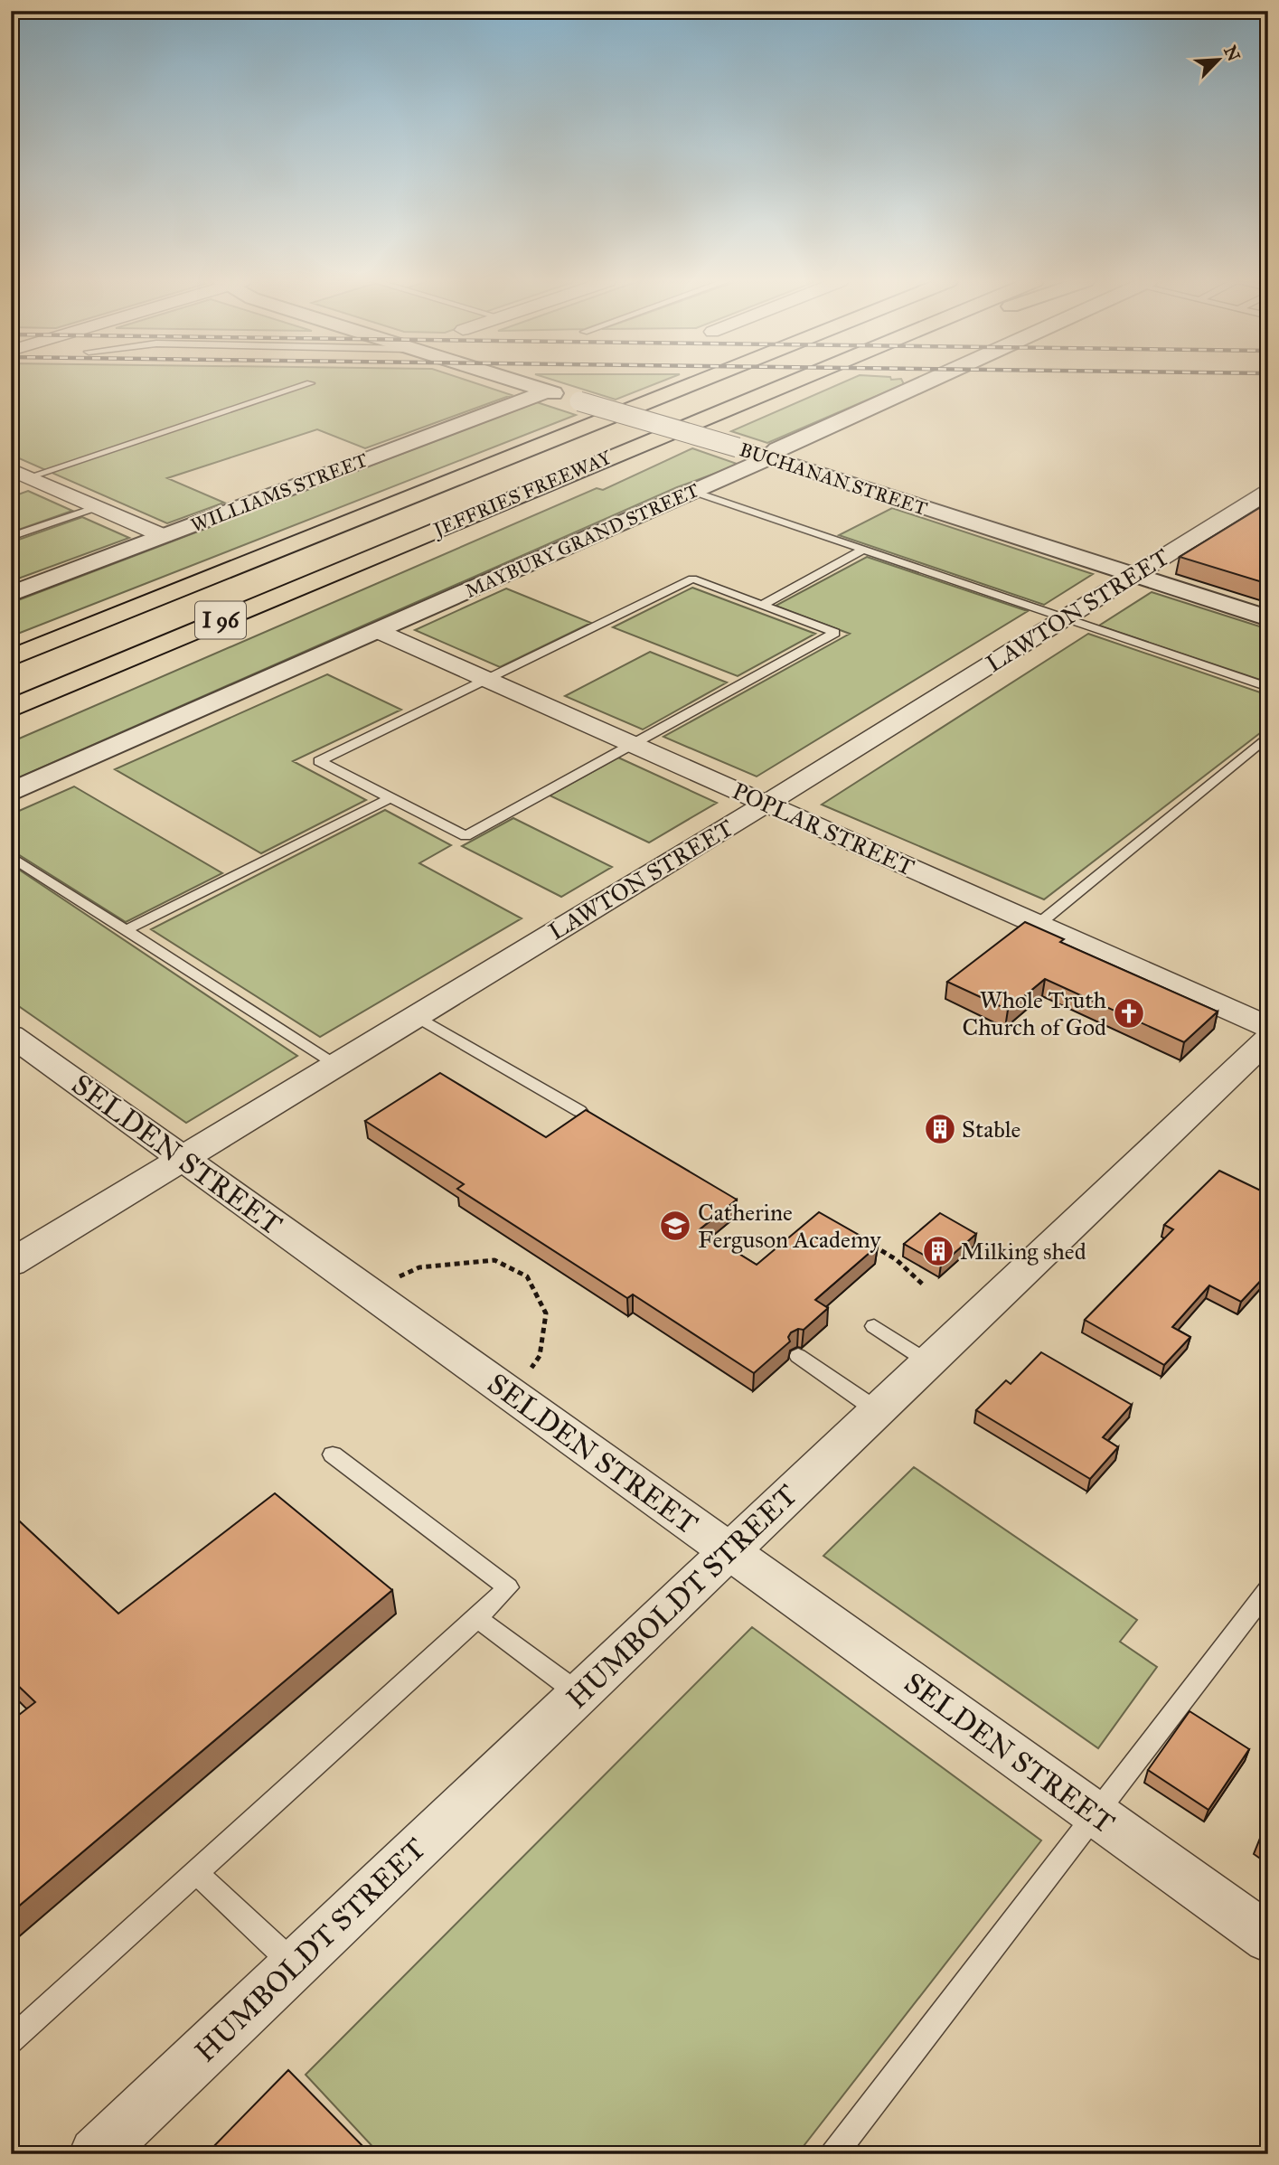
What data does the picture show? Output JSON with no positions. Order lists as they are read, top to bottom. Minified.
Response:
{"streets":{"highway":["JEFFRIES FREEWAY","I 96"],"street":["BUCHANAN STREET","WILLIAMS STREET","MAYBURY GRAND STREET","LAWTON STREET","POPLAR STREET","SELDEN STREET","HUMBOLDT STREET"]},"crossings":[["BUCHANAN STREET","WILLIAMS STREET"],["BUCHANAN STREET","MAYBURY GRAND STREET"],["BUCHANAN STREET","LAWTON STREET"],["MAYBURY GRAND STREET","POPLAR STREET"],["LAWTON STREET","POPLAR STREET"],["LAWTON STREET","SELDEN STREET"],["SELDEN STREET","HUMBOLDT STREET"]],"places":{"church":["Whole Truth Church of God"],"building":["Stable","Milking shed"],"school or university":["Catherine Ferguson Academy"]},"north":"top right"}
